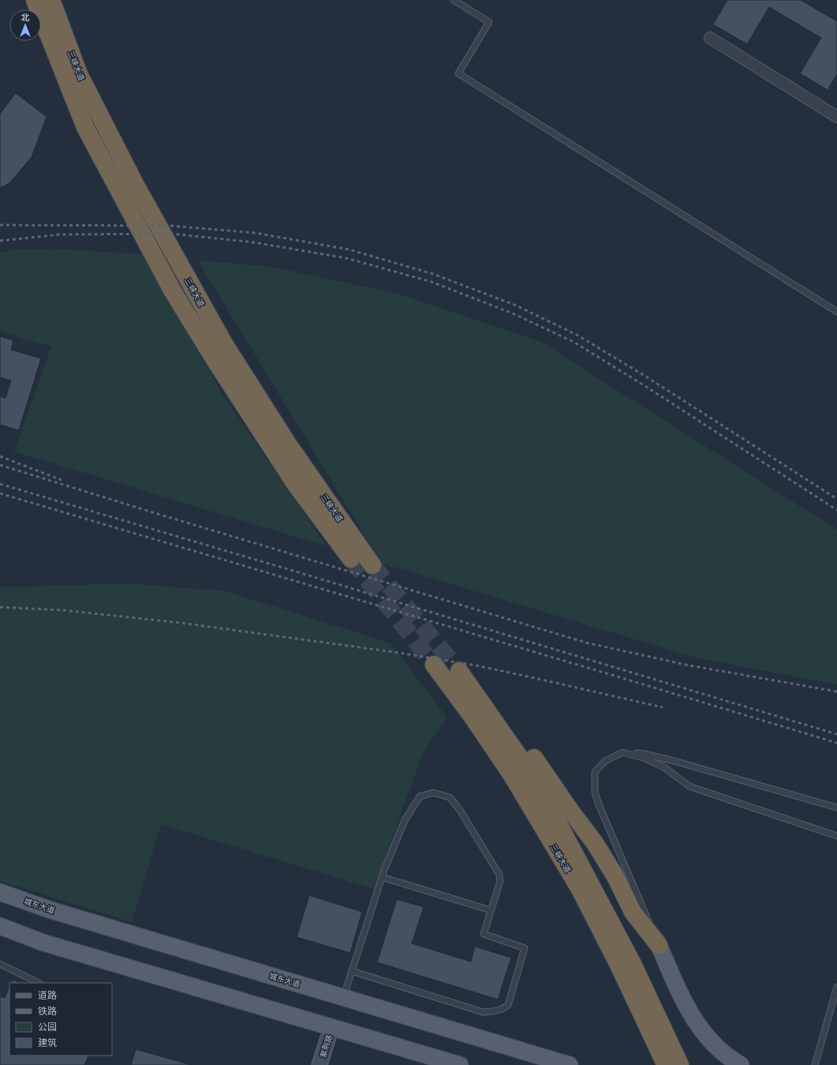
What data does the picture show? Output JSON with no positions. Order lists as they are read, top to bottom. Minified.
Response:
{"streets":{"highway":["三峡大道"],"main road":["城东大道"],"street":["紫荆路"]},"legend":["道路","铁路","公园","建筑"],"north":"top"}
